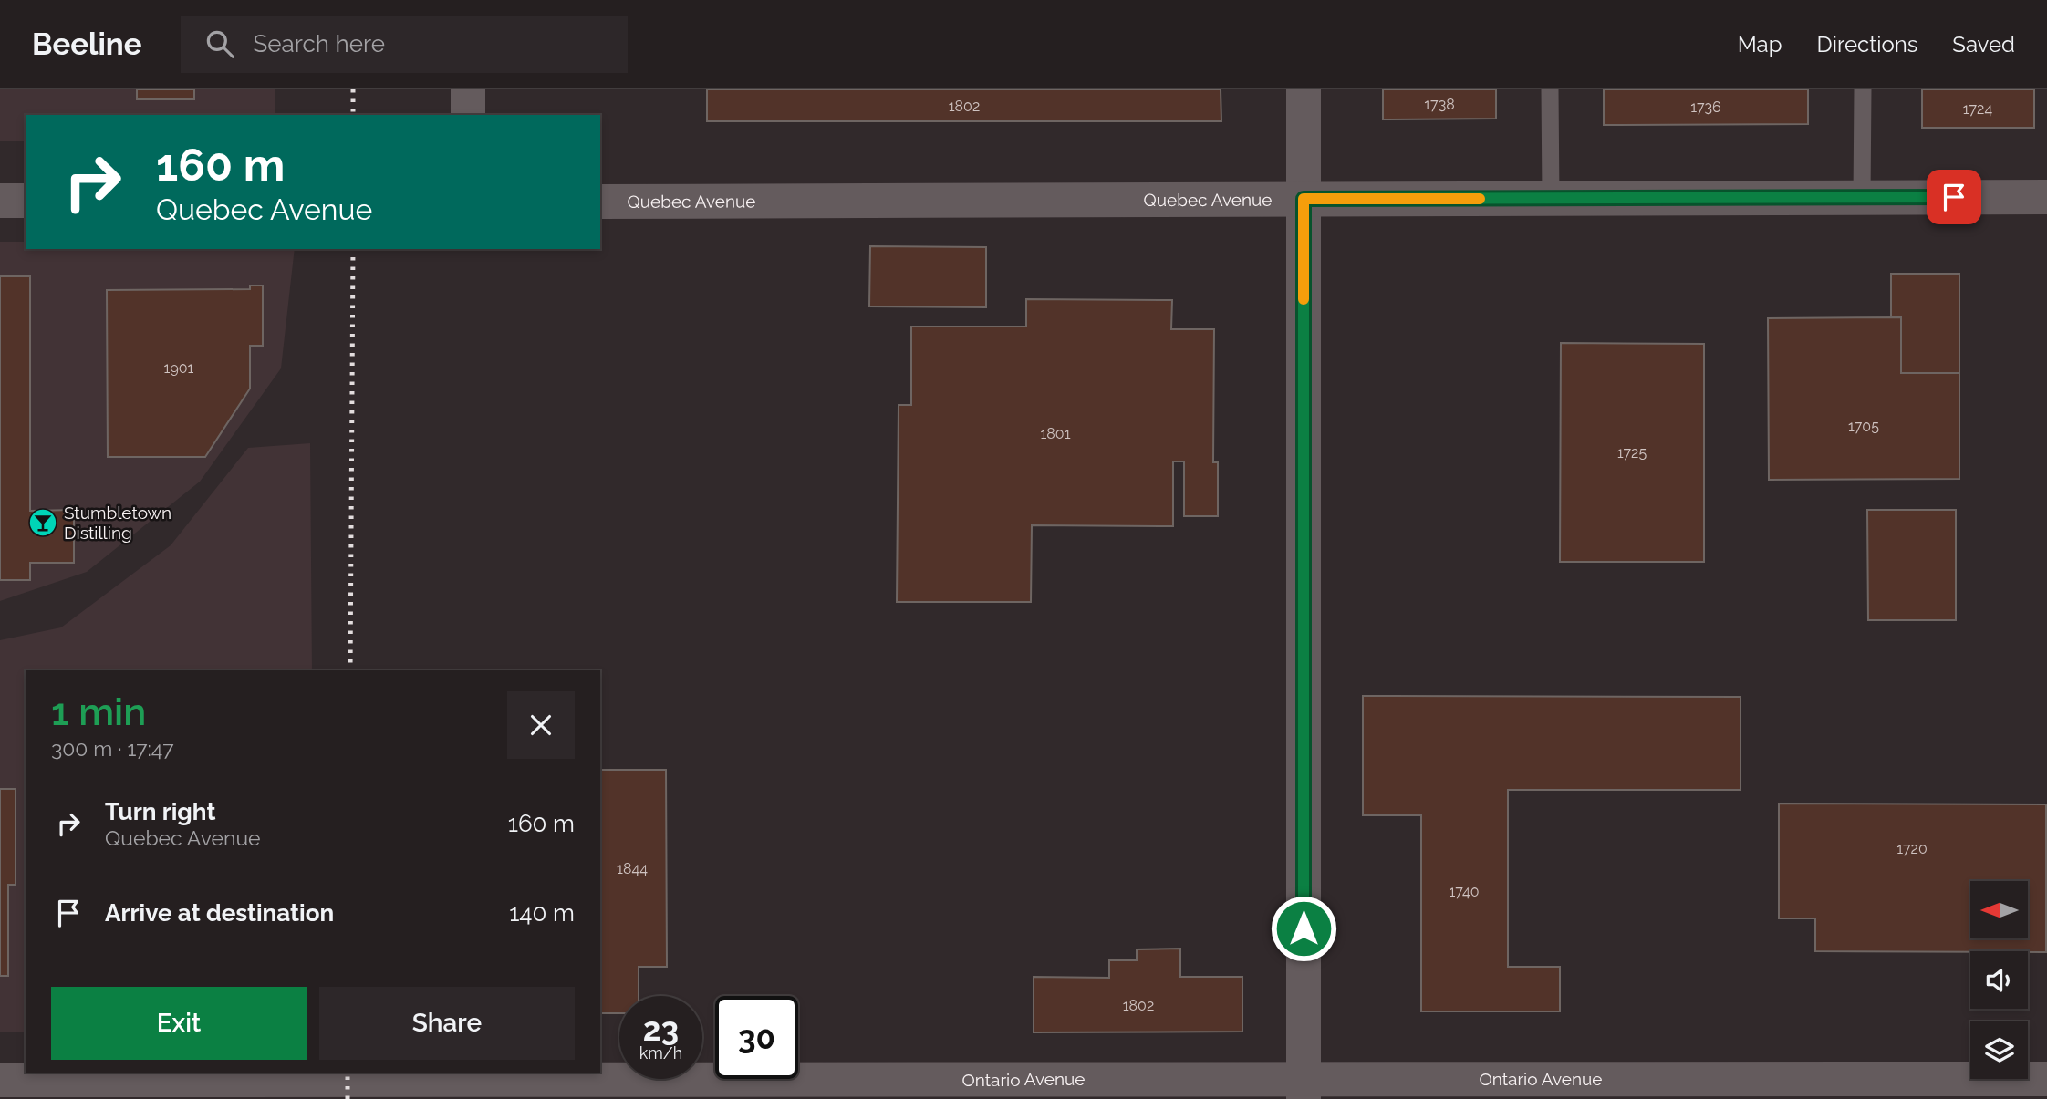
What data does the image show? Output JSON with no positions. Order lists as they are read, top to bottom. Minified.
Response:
{"streets":{"street":["Quebec Avenue","Ontario Avenue"]},"places":{"bar":["Stumbletown Distilling"]},"house_numbers":["1738","1802","1736","1724","1901","1705","1801","1725","1720","1844","1740","1802"],"north":"left","page":{"header":"Beeline","search":"Search here","nav":["Map","Directions","Saved"],"turn":["160 m","Quebec Avenue"],"heading":["1 min","300 m · 17:47"],"list":[{"name":"Turn right","note":"Quebec Avenue","value":"160 m"},{"name":"Arrive at destination","value":"140 m"}],"buttons":["Exit","Share"],"speed":"23 km/h","limit":"30"}}
